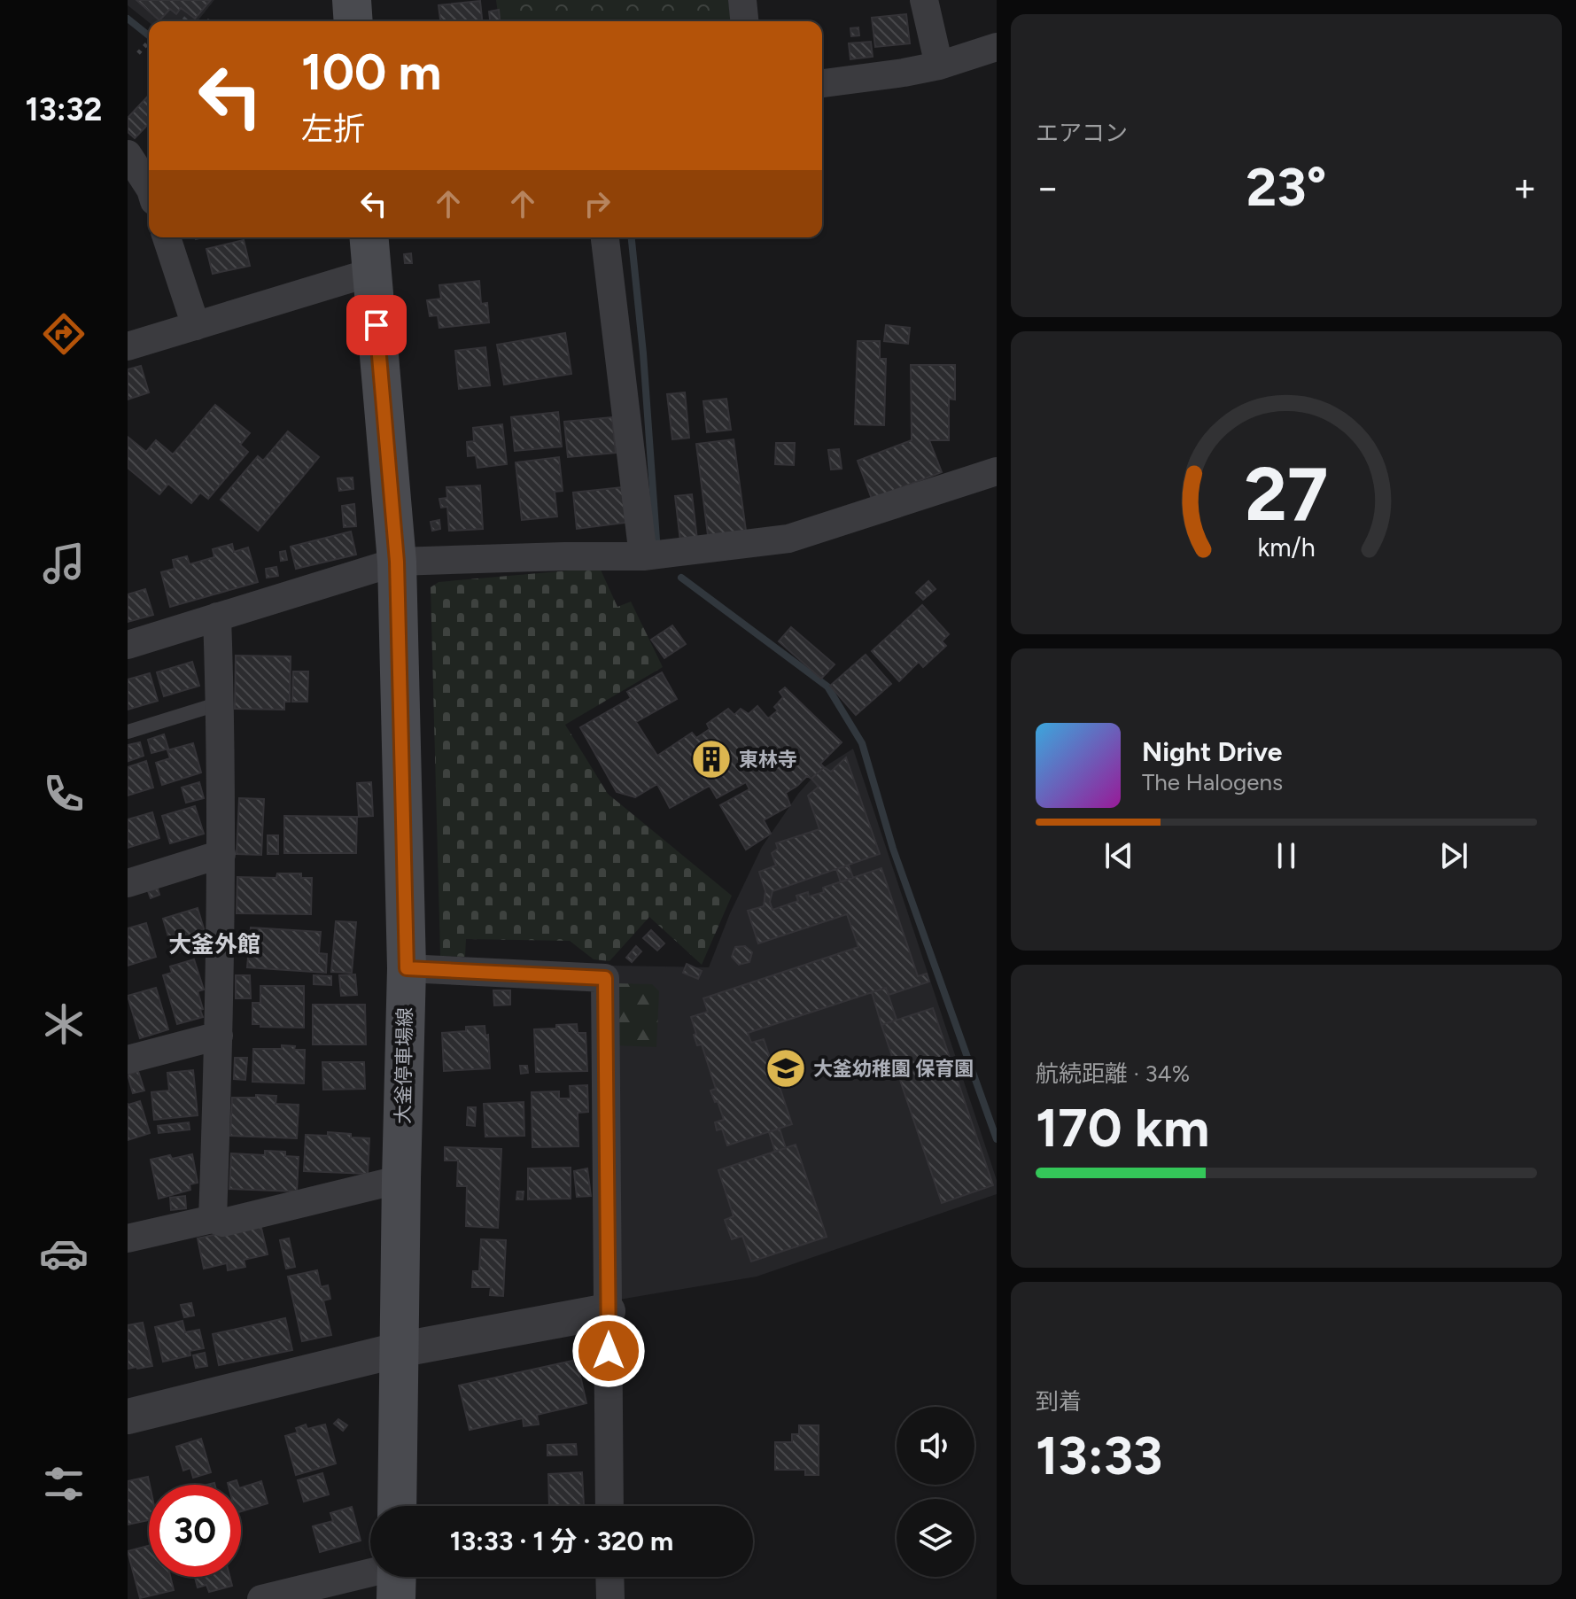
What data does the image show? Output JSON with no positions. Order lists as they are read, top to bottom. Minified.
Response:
{"streets":{"main road":["大釜停車場線"]},"districts":["大釜外館"],"places":{"building":["東林寺"],"school or university":["大釜幼稚園 保育園"]},"page":{"tabs":"13:32","tile":["エアコン",["航続距離 · 34%","170 km"],["到着","13:33"]],"turn":["100 m","左折"],"heat":["−","23°","+"],"song":["Night Drive","The Halogens"],"limit":"30","trip":"13:33 · 1 分 · 320 m","gauge":["27","km/h"]}}
